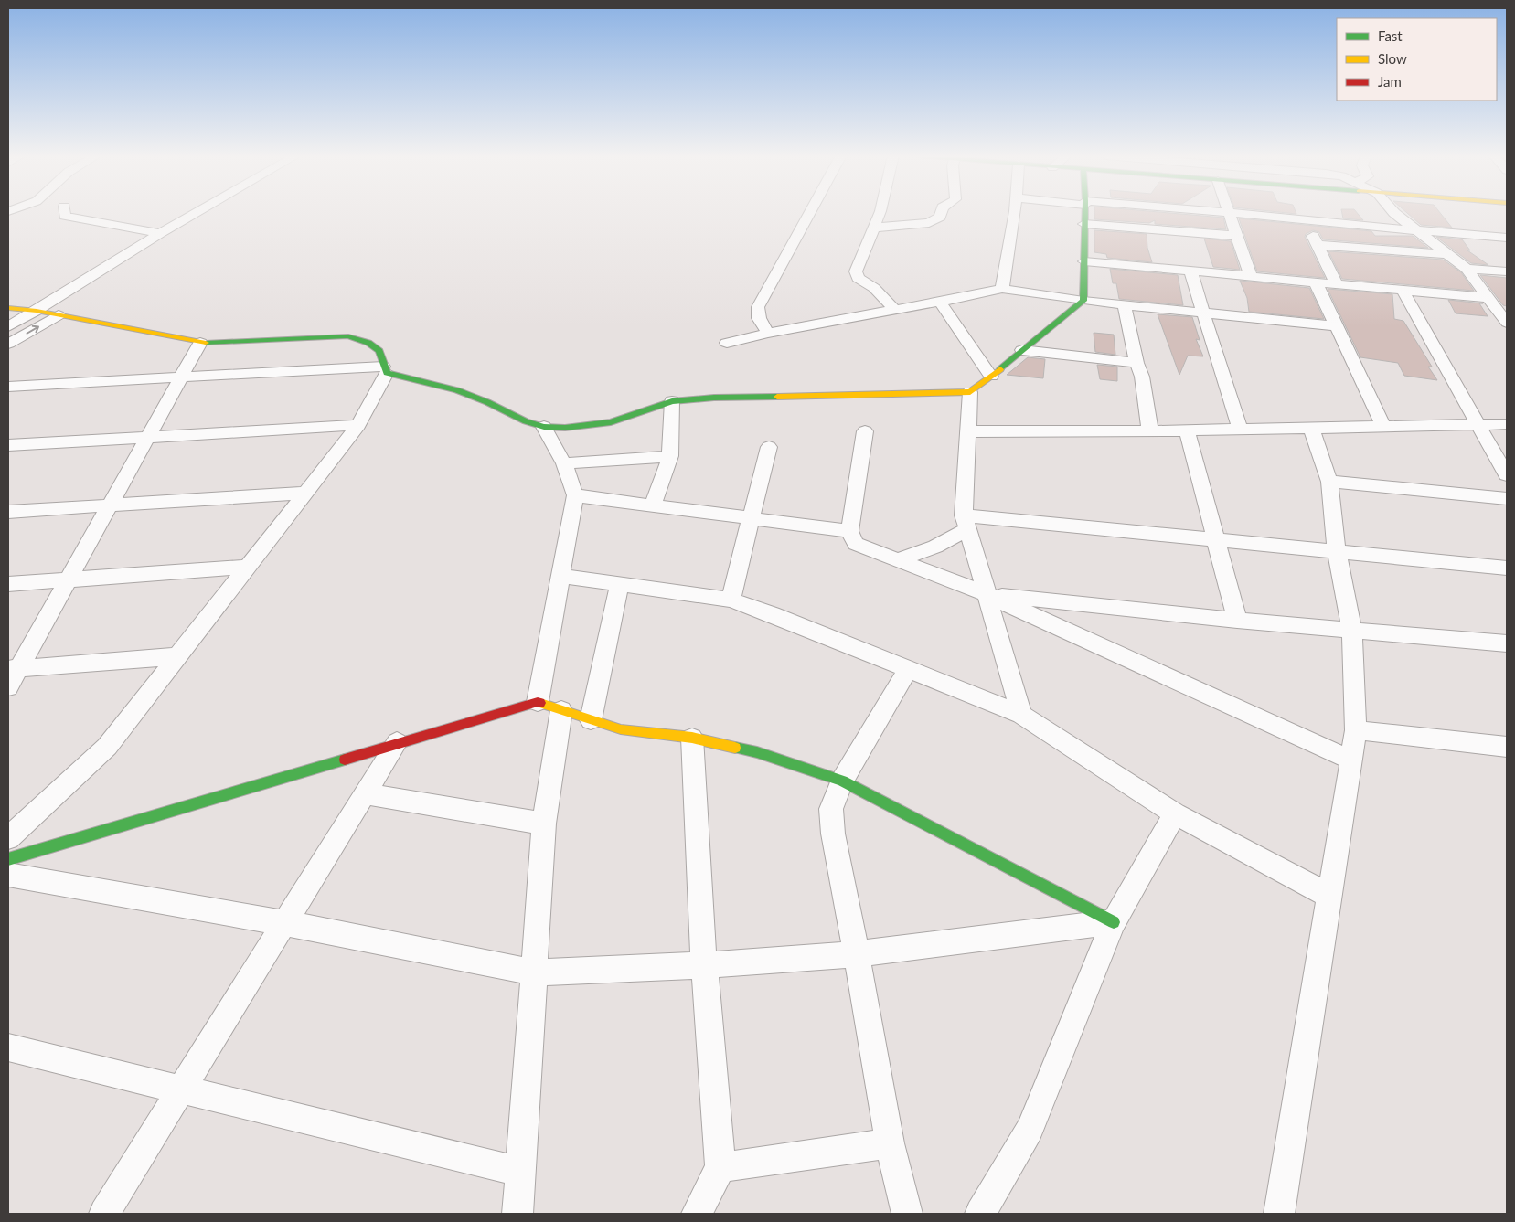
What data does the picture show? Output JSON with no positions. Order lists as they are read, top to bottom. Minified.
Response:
{"legend":["Fast","Slow","Jam"]}
